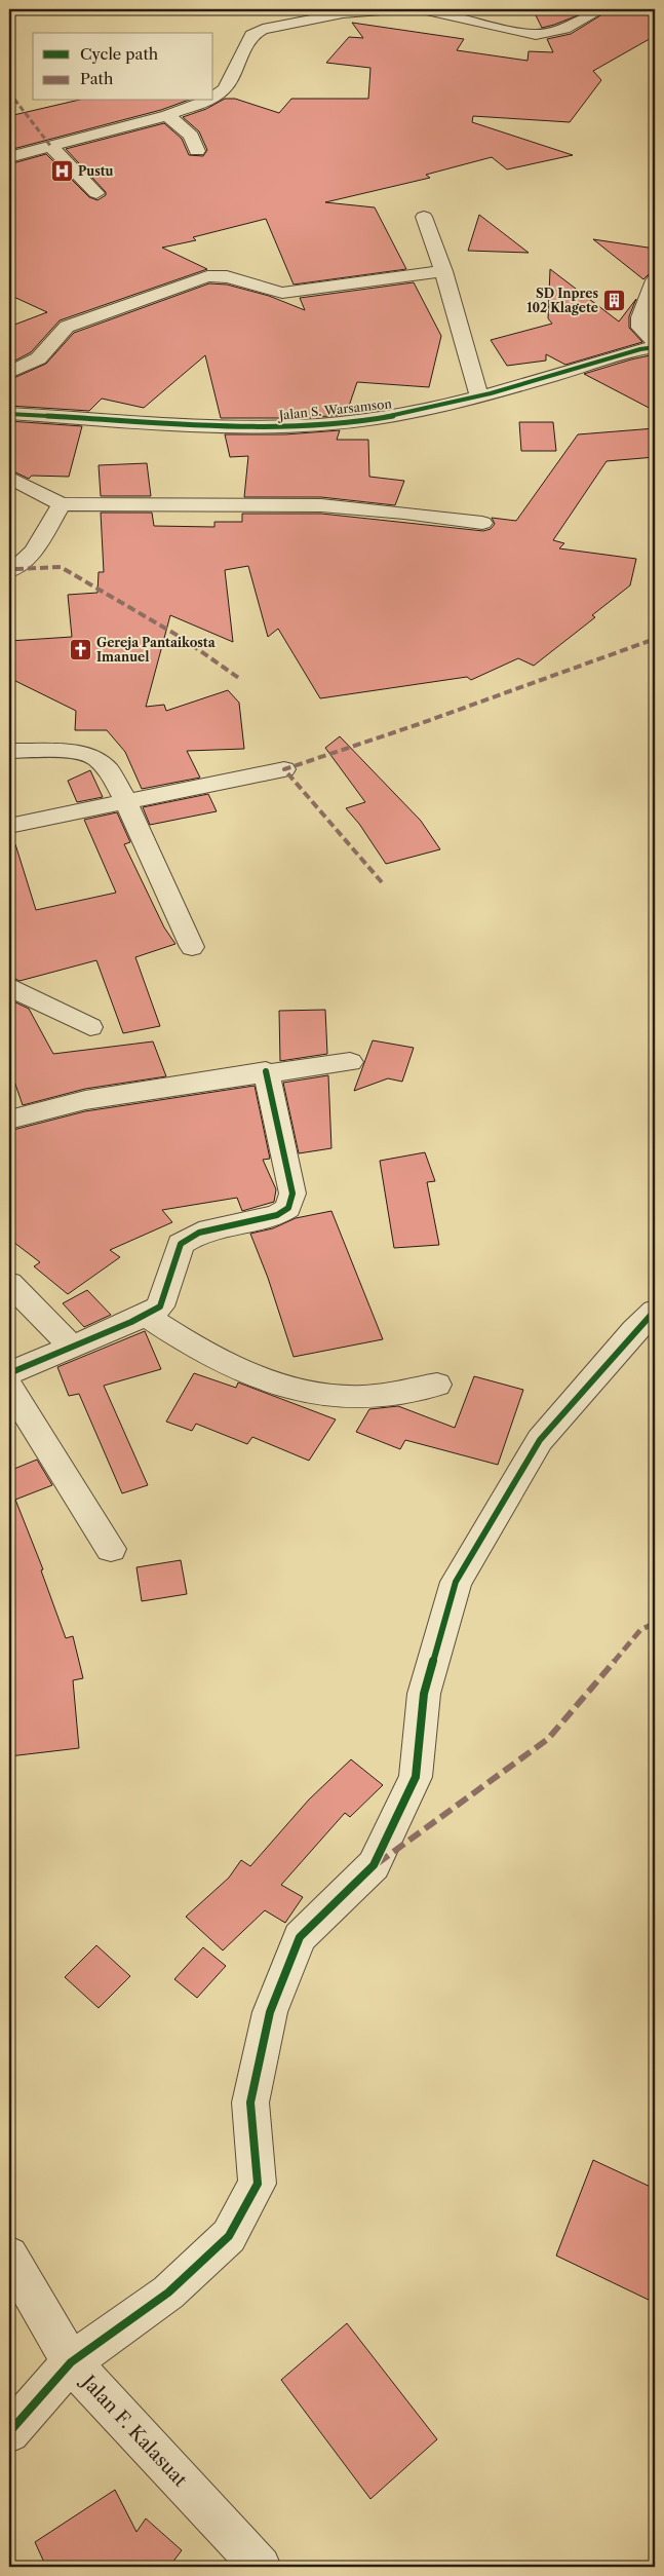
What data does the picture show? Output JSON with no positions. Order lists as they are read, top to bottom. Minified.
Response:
{"streets":{"street":["Jalan S. Warsamson","Jalan F. Kalasuat"]},"places":{"hospital":["Pustu"],"building":["SD Inpres 102 Klagete"],"church":["Gereja Pantaikosta Imanuel"]},"legend":["Cycle path","Path"]}
